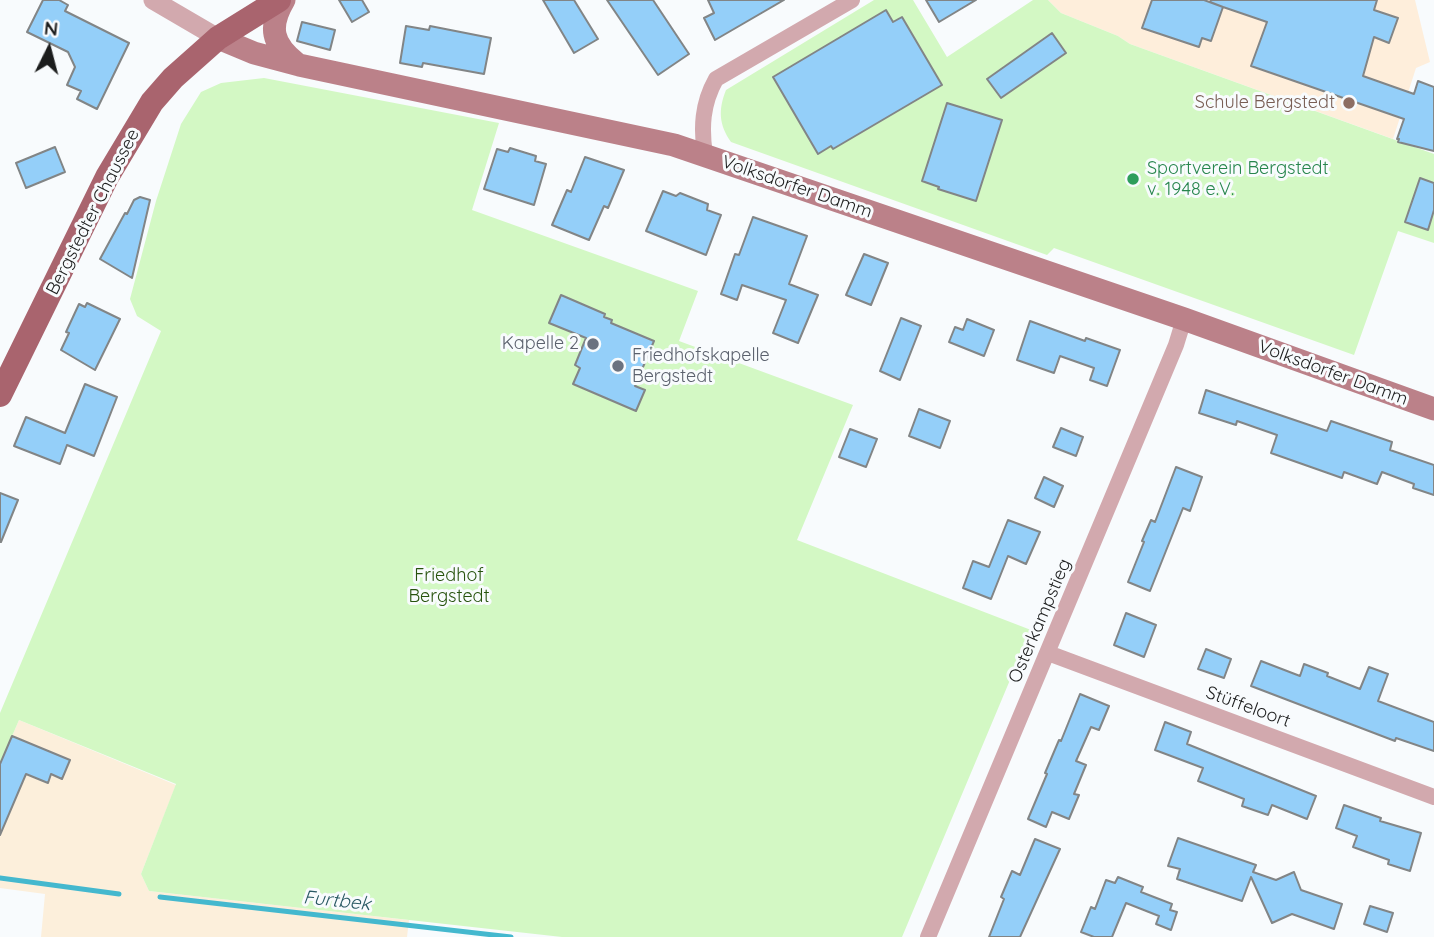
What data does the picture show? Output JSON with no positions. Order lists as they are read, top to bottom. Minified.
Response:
{"streets":{"main road":["Volksdorfer Damm","Bergstedter Chaussee"],"street":["Osterkampstieg","Stüffeloort"]},"crossings":[["Volksdorfer Damm","Bergstedter Chaussee"],["Volksdorfer Damm","Osterkampstieg"],["Osterkampstieg","Stüffeloort"]],"water":["Furtbek"],"parks":["Friedhof Bergstedt"],"places":["Schule Bergstedt","Sportverein Bergstedt v. 1948 e.V.","Kapelle 2","Friedhofskapelle Bergstedt"],"north":"top"}
